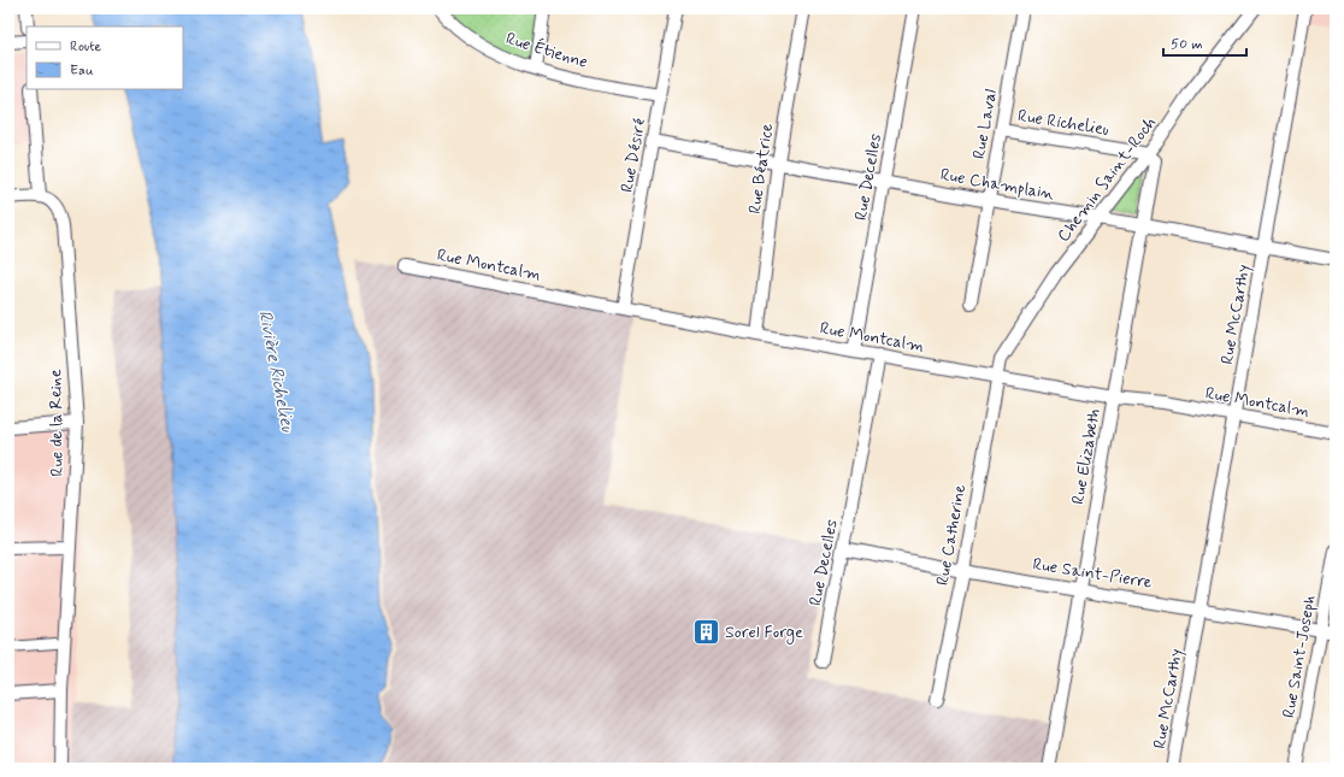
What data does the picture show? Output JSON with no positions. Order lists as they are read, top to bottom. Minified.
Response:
{"streets":{"street":["Rue Étienne","Rue Richelieu","Rue Laval","Rue Désiré","Rue Béatrice","Rue Decelles","Chemin Saint-Roch","Rue Champlain","Rue Montcalm","Rue McCarthy","Rue de la Reine","Rue Elizabeth","Rue Catherine","Rue Saint-Pierre","Rue Saint-Joseph"]},"crossings":[["Rue Étienne","Rue Désiré"],["Rue Richelieu","Rue Laval"],["Rue Richelieu","Chemin Saint-Roch"],["Rue Richelieu","Rue Elizabeth"],["Rue Laval","Rue Champlain"],["Rue Désiré","Rue Champlain"],["Rue Désiré","Rue Montcalm"],["Rue Béatrice","Rue Champlain"],["Rue Béatrice","Rue Montcalm"],["Rue Decelles","Rue Champlain"],["Rue Decelles","Rue Montcalm"],["Rue Decelles","Rue Saint-Pierre"],["Chemin Saint-Roch","Rue Champlain"],["Chemin Saint-Roch","Rue Montcalm"],["Chemin Saint-Roch","Rue Elizabeth"],["Chemin Saint-Roch","Rue Catherine"],["Rue Champlain","Rue McCarthy"],["Rue Champlain","Rue Elizabeth"],["Rue Montcalm","Rue McCarthy"],["Rue Montcalm","Rue Elizabeth"],["Rue Montcalm","Rue Catherine"],["Rue McCarthy","Rue Saint-Pierre"],["Rue Elizabeth","Rue Saint-Pierre"],["Rue Catherine","Rue Saint-Pierre"],["Rue Saint-Pierre","Rue Saint-Joseph"]],"water":["Rivière Richelieu"],"places":{"building":["Sorel Forge"]},"legend":["Route","Eau"],"scale_bar":"50 m"}
